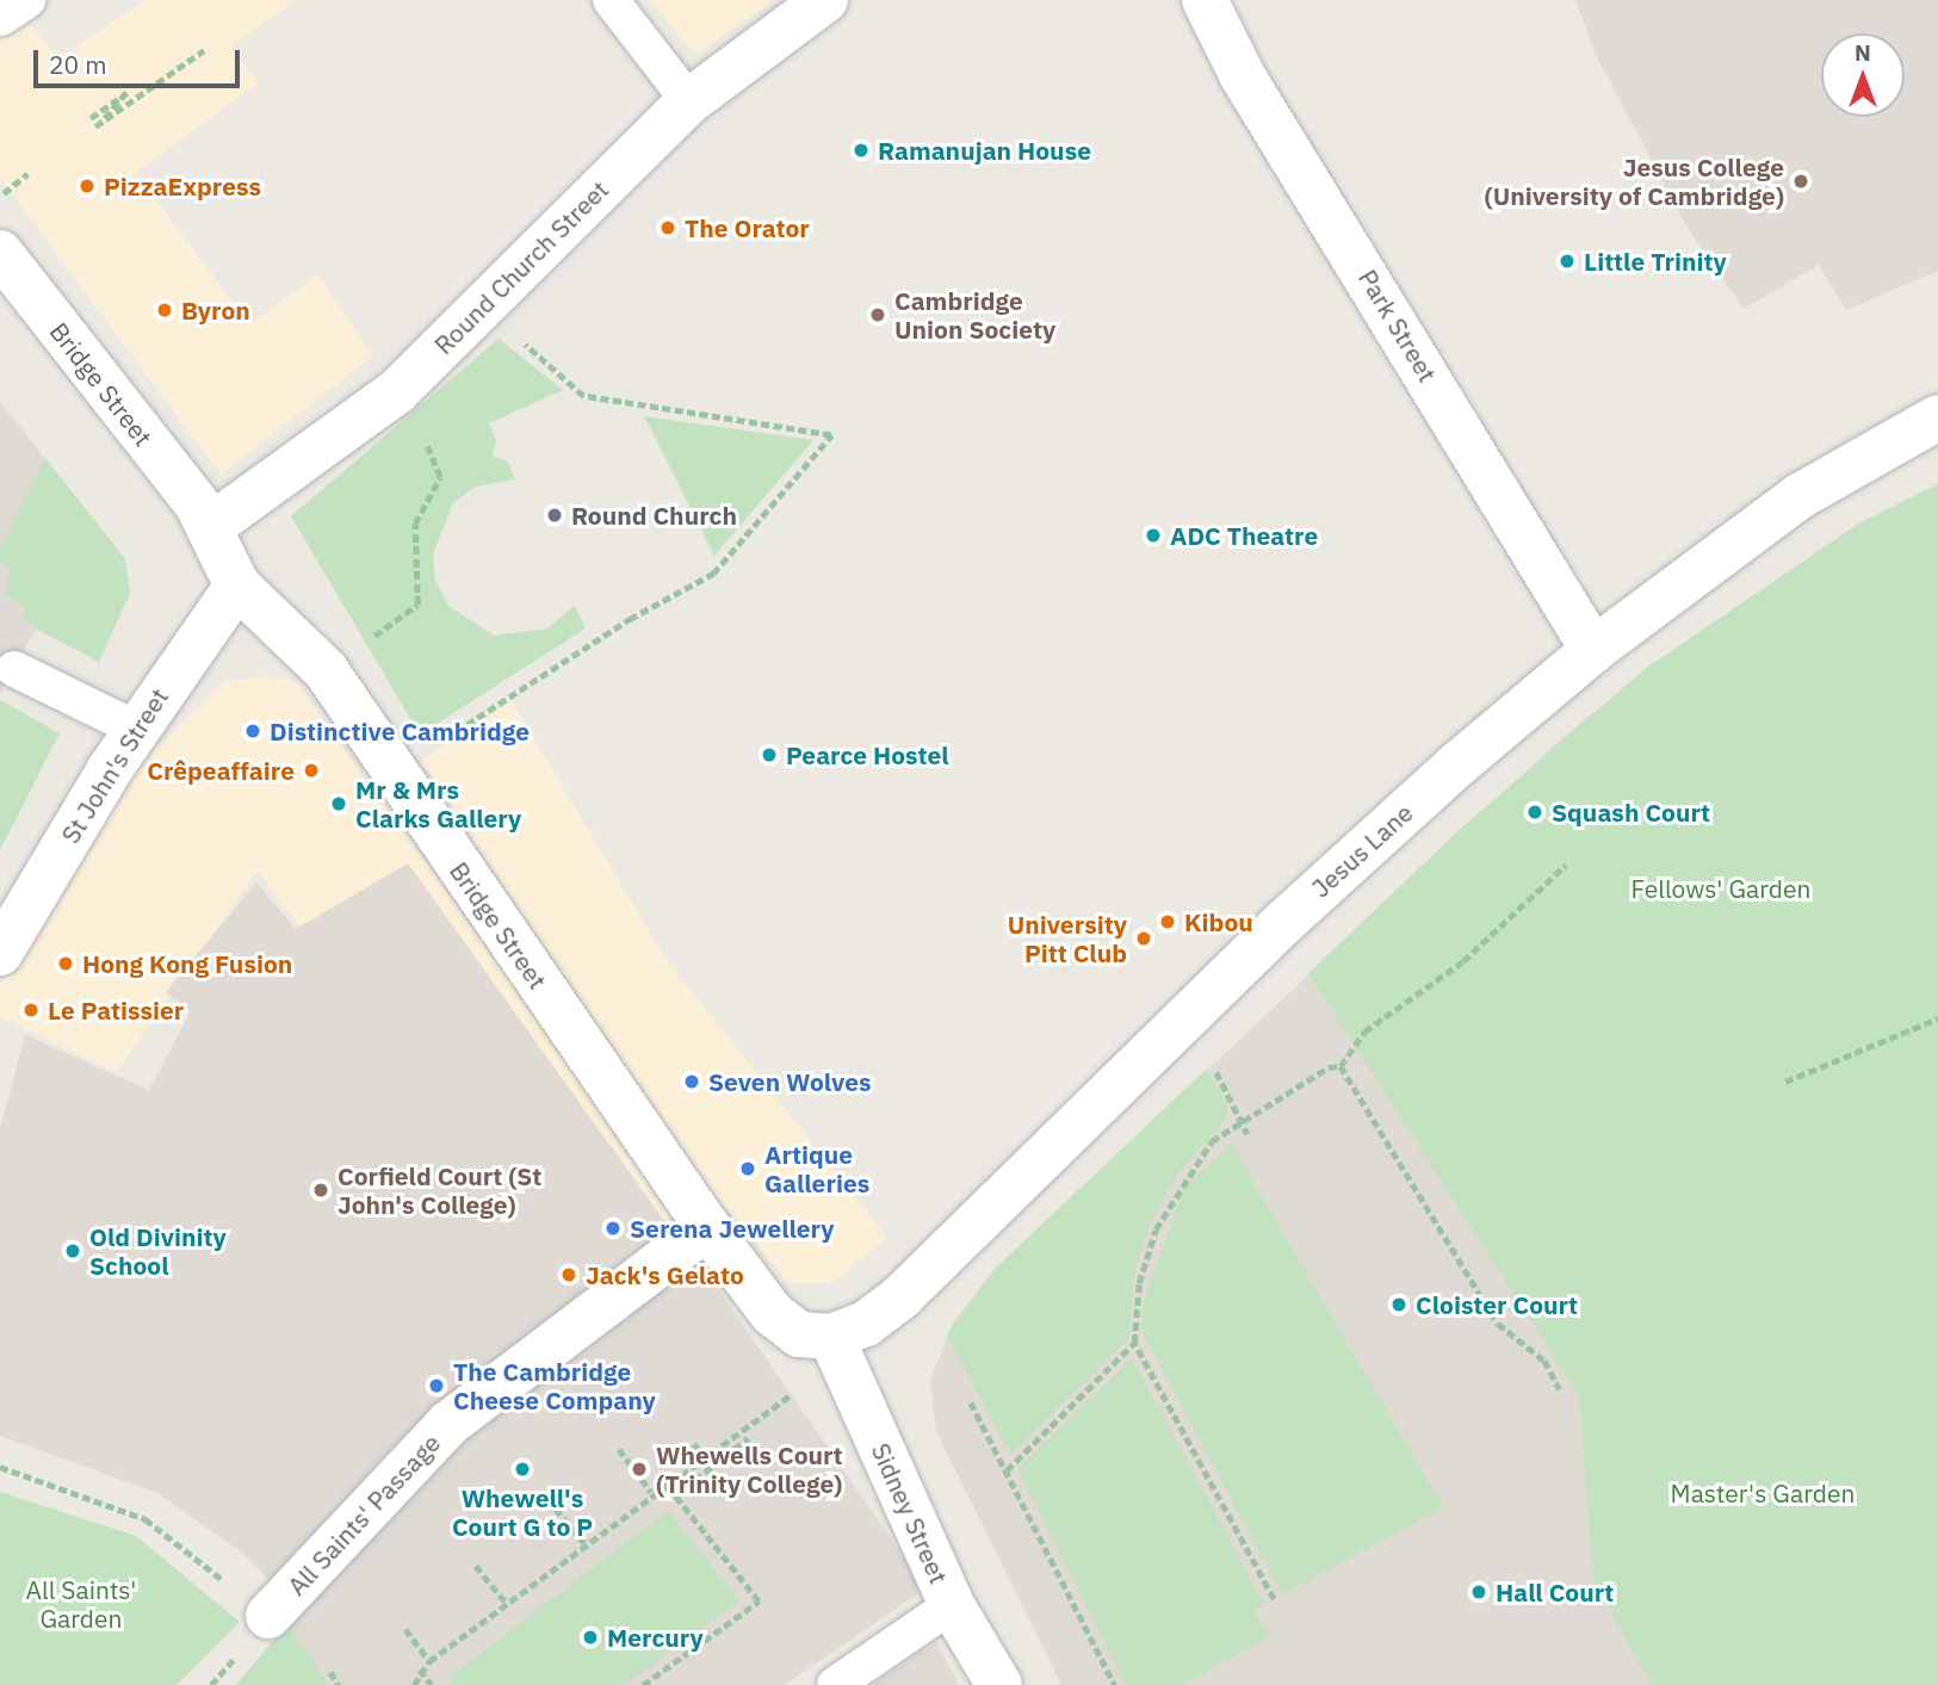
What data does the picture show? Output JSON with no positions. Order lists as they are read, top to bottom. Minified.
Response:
{"streets":{"street":["Round Church Street","Park Street","Bridge Street","St John's Street","Jesus Lane","Sidney Street","All Saints' Passage"]},"crossings":[["Round Church Street","Bridge Street"],["Park Street","Jesus Lane"],["Bridge Street","St John's Street"],["Bridge Street","Jesus Lane"],["Bridge Street","Sidney Street"],["Bridge Street","All Saints' Passage"],["Jesus Lane","Sidney Street"]],"parks":["Fellows' Garden","Master's Garden","All Saints' Garden"],"places":["Ramanujan House","Jesus College (University of Cambridge)","PizzaExpress","The Orator","Little Trinity","Byron","Cambridge Union Society","Round Church","ADC Theatre","Distinctive Cambridge","Pearce Hostel","Crêpeaffaire","Mr & Mrs Clarks Gallery","Squash Court","Kibou","University Pitt Club","Hong Kong Fusion","Le Patissier","Seven Wolves","Artique Galleries","Corfield Court (St John's College)","Serena Jewellery","Old Divinity School","Jack's Gelato","Cloister Court","The Cambridge Cheese Company","Whewell's Court G to P","Whewells Court (Trinity College)","Hall Court","Mercury"],"scale_bar":"20 m","north":"top"}
